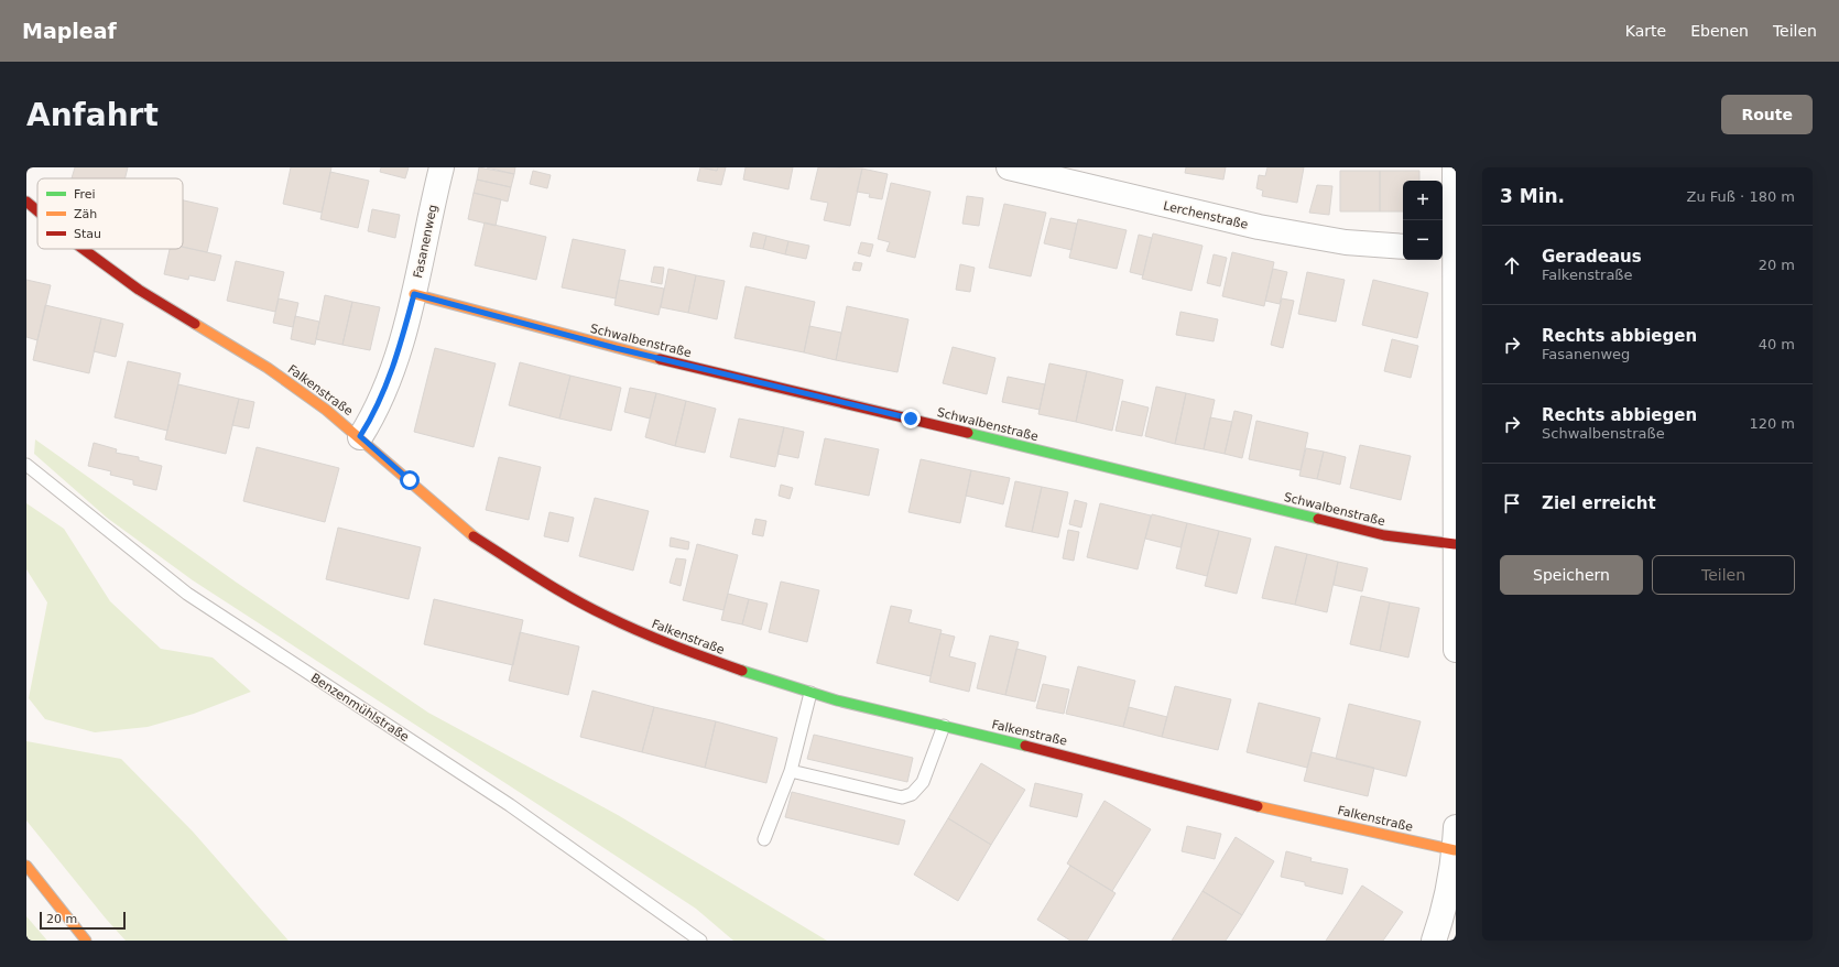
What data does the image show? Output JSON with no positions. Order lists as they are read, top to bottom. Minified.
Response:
{"streets":{"street":["Lerchenstraße","Fasanenweg","Schwalbenstraße","Falkenstraße"],"lane":["Benzenmühlstraße"]},"crossings":[["Fasanenweg","Schwalbenstraße"],["Fasanenweg","Falkenstraße"]],"legend":["Frei","Zäh","Stau"],"scale_bar":"20 m","page":{"header":"Mapleaf","nav":["Karte","Ebenen","Teilen"],"buttons":["Route",["Speichern","Teilen"]],"title":"Anfahrt","heading":["3 Min.","Zu Fuß · 180 m"],"map_buttons":["+","−"],"list":[["Geradeaus","Falkenstraße","20 m"],["Rechts abbiegen","Fasanenweg","40 m"],["Rechts abbiegen","Schwalbenstraße","120 m"],"Ziel erreicht"],"scale":"20 m"}}
